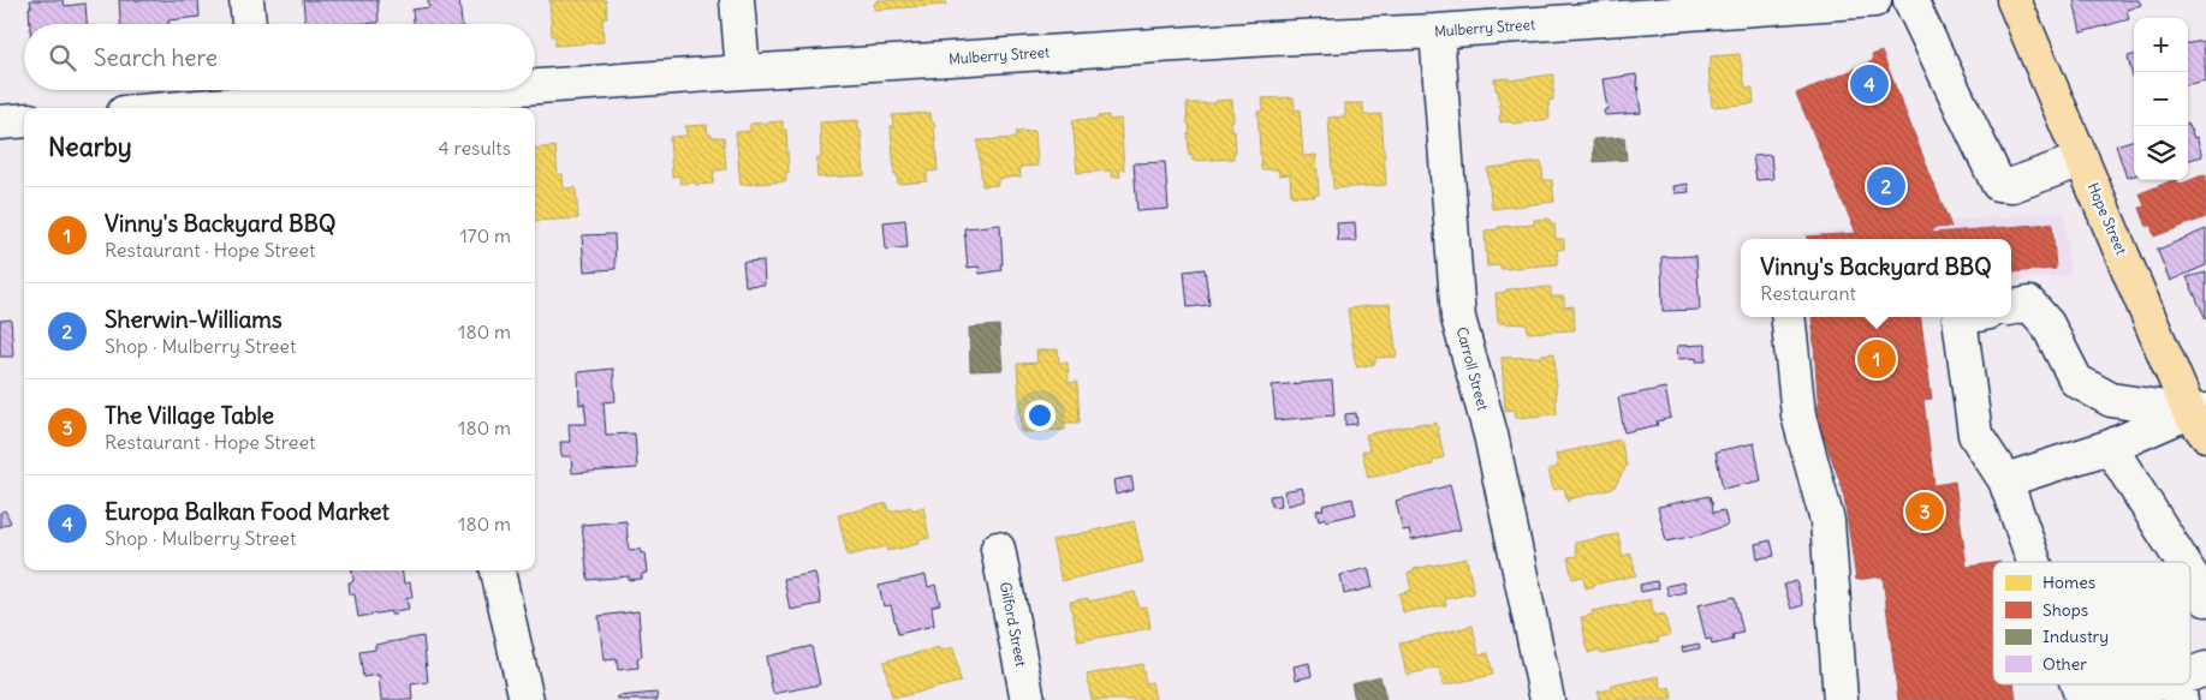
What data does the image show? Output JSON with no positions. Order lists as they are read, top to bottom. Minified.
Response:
{"streets":{"main road":["Hope Street"],"street":["Mulberry Street","Carroll Street","Gilford Street"]},"crossings":[["Mulberry Street","Carroll Street"]],"legend":["Homes","Shops","Industry","Other"],"page":{"map_buttons":["+","−"],"search":"Search here","pins":["4","2","1","3"],"heading":["Nearby","4 results"],"list":[{"mark":"1","name":"Vinny's Backyard BBQ","note":"Restaurant · Hope Street","value":"170 m"},{"mark":"2","name":"Sherwin-Williams","note":"Shop · Mulberry Street","value":"180 m"},{"mark":"3","name":"The Village Table","note":"Restaurant · Hope Street","value":"180 m"},{"mark":"4","name":"Europa Balkan Food Market","note":"Shop · Mulberry Street","value":"180 m"}],"popup":["Vinny's Backyard BBQ","Restaurant"]}}
